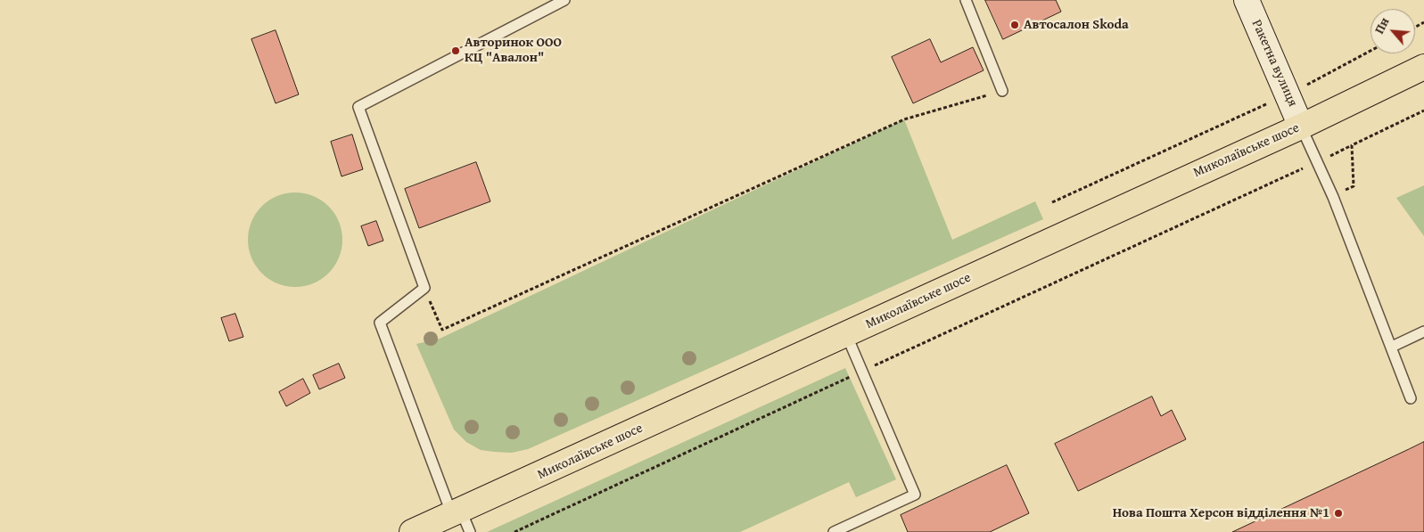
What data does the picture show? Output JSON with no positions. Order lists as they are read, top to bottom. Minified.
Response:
{"streets":{"main road":["Миколаївське шосе"],"street":["Ракетна вулиця"]},"crossings":[["Ракетна вулиця","Миколаївське шосе"]],"places":["Автосалон Skoda","Авторинок ООО КЦ \"Авалон\"","Нова Пошта Херсон відділення №1"],"north":"top left"}
